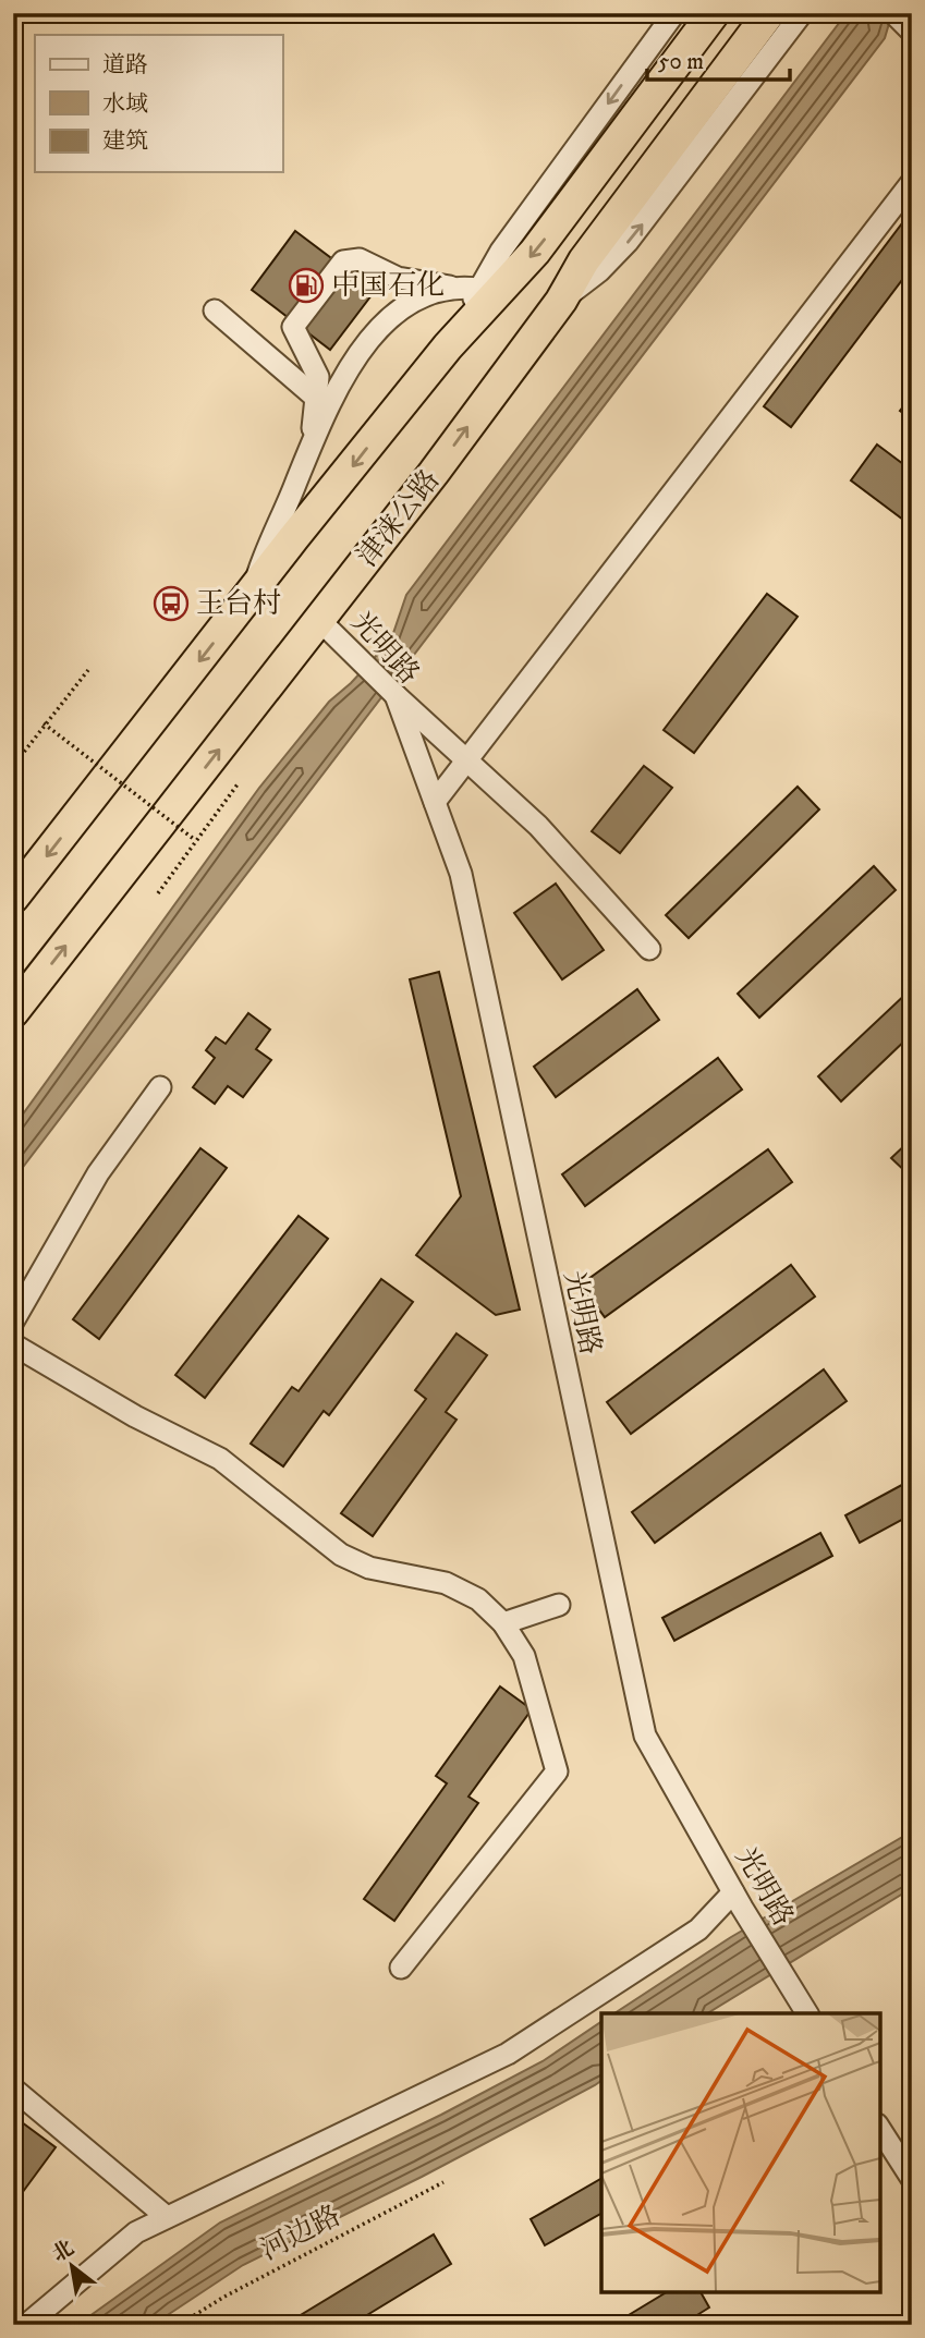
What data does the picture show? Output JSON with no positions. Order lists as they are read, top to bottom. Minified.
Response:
{"streets":{"highway":["津涞公路"],"street":["光明路"],"path":["河边路"]},"crossings":[["津涞公路","光明路"]],"places":{"fuel station":["中国石化"],"bus stop":["王台村"]},"legend":["道路","水域","建筑"],"scale_bar":"50 m","north":"top left"}
